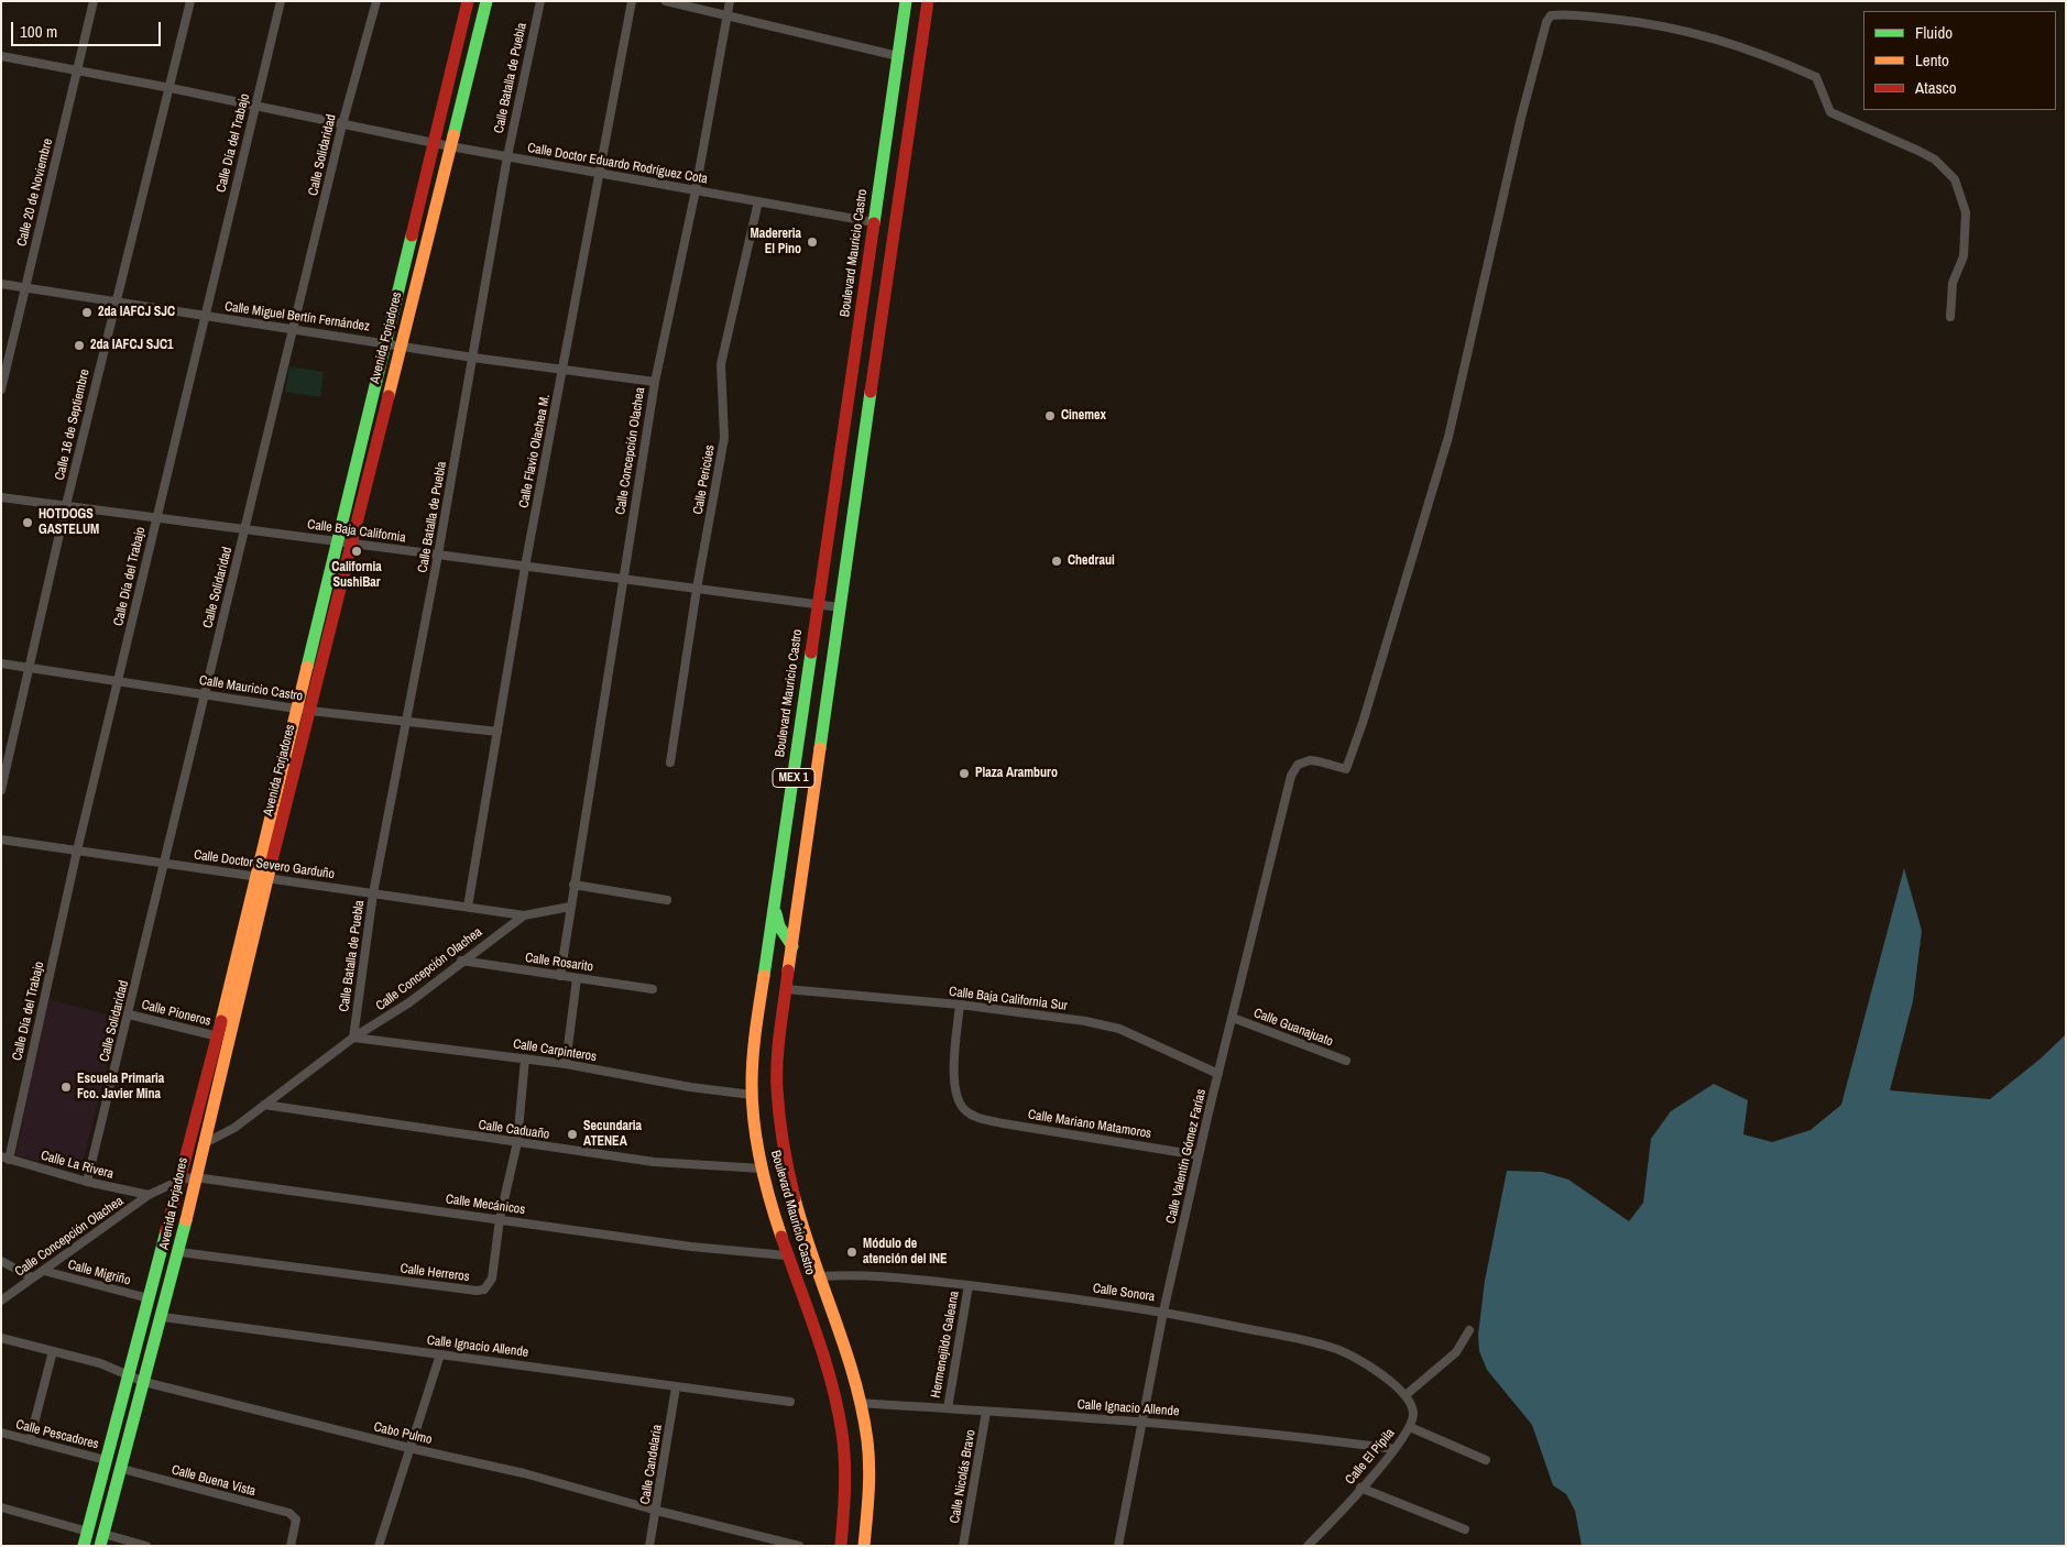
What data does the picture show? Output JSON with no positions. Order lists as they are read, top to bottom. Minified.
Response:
{"streets":{"main road":["Boulevard Mauricio Castro","Avenida Forjadores","MEX 1"],"street":["Calle Batalla de Puebla","Calle Día del Trabajo","Calle Solidaridad","Calle Doctor Eduardo Rodríguez Cota","Calle 20 de Noviembre","Calle Miguel Bertín Fernández","Calle 16 de Septiembre","Calle Flavio Olachea M.","Calle Concepción Olachea","Calle Pericúes","Calle Baja California","Calle Mauricio Castro","Calle Doctor Severo Garduño","Calle Rosarito","Calle Baja California Sur","Calle Pioneros","Calle Guanajuato","Calle Carpinteros","Calle Mariano Matamoros","Calle Caduaño","Calle Valentín Gómez Farías","Calle La Rivera","Calle Mecánicos","Calle Migriño","Calle Herreros","Calle Sonora","Hermenejildo Galeana","Calle Ignacio Allende","Cabo Pulmo","Calle Pescadores","Calle El Pípila","Calle Candelaria","Calle Nicolás Bravo","Calle Buena Vista"]},"crossings":[["Calle Batalla de Puebla","Calle Doctor Eduardo Rodríguez Cota"],["Calle Batalla de Puebla","Calle Miguel Bertín Fernández"],["Calle Batalla de Puebla","Calle Concepción Olachea"],["Calle Batalla de Puebla","Calle Baja California"],["Calle Batalla de Puebla","Calle Mauricio Castro"],["Calle Batalla de Puebla","Calle Doctor Severo Garduño"],["Calle Batalla de Puebla","Calle Carpinteros"],["Calle Día del Trabajo","Calle Doctor Eduardo Rodríguez Cota"],["Calle Día del Trabajo","Calle Miguel Bertín Fernández"],["Calle Día del Trabajo","Calle Baja California"],["Calle Día del Trabajo","Calle Mauricio Castro"],["Calle Día del Trabajo","Calle Doctor Severo Garduño"],["Calle Día del Trabajo","Calle La Rivera"],["Calle Solidaridad","Calle Doctor Eduardo Rodríguez Cota"],["Calle Solidaridad","Calle Miguel Bertín Fernández"],["Calle Solidaridad","Calle Baja California"],["Calle Solidaridad","Calle Mauricio Castro"],["Calle Solidaridad","Calle Doctor Severo Garduño"],["Calle Solidaridad","Calle Pioneros"],["Calle Solidaridad","Calle La Rivera"],["Calle Doctor Eduardo Rodríguez Cota","Calle 20 de Noviembre"],["Calle Doctor Eduardo Rodríguez Cota","Boulevard Mauricio Castro"],["Calle Doctor Eduardo Rodríguez Cota","Avenida Forjadores"],["Calle Doctor Eduardo Rodríguez Cota","Calle 16 de Septiembre"],["Calle Doctor Eduardo Rodríguez Cota","Calle Flavio Olachea M."],["Calle Doctor Eduardo Rodríguez Cota","Calle Concepción Olachea"],["Calle Doctor Eduardo Rodríguez Cota","Calle Pericúes"],["Calle 20 de Noviembre","Calle Miguel Bertín Fernández"],["Boulevard Mauricio Castro","Calle Baja California"],["Boulevard Mauricio Castro","Calle Baja California Sur"],["Boulevard Mauricio Castro","Calle Carpinteros"],["Boulevard Mauricio Castro","Calle Caduaño"],["Boulevard Mauricio Castro","Calle Mecánicos"],["Boulevard Mauricio Castro","Calle Sonora"],["Boulevard Mauricio Castro","Calle Ignacio Allende"],["Calle Miguel Bertín Fernández","Avenida Forjadores"],["Calle Miguel Bertín Fernández","Calle 16 de Septiembre"],["Calle Miguel Bertín Fernández","Calle Flavio Olachea M."],["Calle Miguel Bertín Fernández","Calle Concepción Olachea"],["Avenida Forjadores","Calle Concepción Olachea"],["Avenida Forjadores","Calle Baja California"],["Avenida Forjadores","Calle Mauricio Castro"],["Avenida Forjadores","Calle Doctor Severo Garduño"],["Avenida Forjadores","Calle Pioneros"],["Avenida Forjadores","Calle Mecánicos"],["Avenida Forjadores","Calle Migriño"],["Avenida Forjadores","Calle Herreros"],["Avenida Forjadores","Calle Ignacio Allende"],["Avenida Forjadores","Cabo Pulmo"],["Avenida Forjadores","Calle Pescadores"],["Avenida Forjadores","Calle Buena Vista"],["Calle 16 de Septiembre","Calle Baja California"],["Calle 16 de Septiembre","Calle Mauricio Castro"],["Calle Flavio Olachea M.","Calle Baja California"],["Calle Flavio Olachea M.","Calle Mauricio Castro"],["Calle Flavio Olachea M.","Calle Doctor Severo Garduño"],["Calle Concepción Olachea","Calle Baja California"],["Calle Concepción Olachea","Calle Doctor Severo Garduño"],["Calle Concepción Olachea","Calle Rosarito"],["Calle Concepción Olachea","Calle Carpinteros"],["Calle Concepción Olachea","Calle Caduaño"],["Calle Concepción Olachea","Calle La Rivera"],["Calle Concepción Olachea","Calle Mecánicos"],["Calle Concepción Olachea","Calle Migriño"],["Calle Pericúes","Calle Baja California"],["Calle Baja California Sur","Calle Mariano Matamoros"],["Calle Baja California Sur","Calle Valentín Gómez Farías"],["Calle Guanajuato","Calle Valentín Gómez Farías"],["Calle Carpinteros","Calle Herreros"],["Calle Mariano Matamoros","Calle Valentín Gómez Farías"],["Calle Caduaño","Calle Herreros"],["Calle Valentín Gómez Farías","Calle Sonora"],["Calle Valentín Gómez Farías","Calle Ignacio Allende"],["Calle Mecánicos","Calle Herreros"],["Calle Sonora","Hermenejildo Galeana"],["Calle Sonora","Calle El Pípila"],["Hermenejildo Galeana","Calle Ignacio Allende"],["Calle Ignacio Allende","Calle El Pípila"],["Calle Ignacio Allende","Calle Candelaria"],["Calle Ignacio Allende","Calle Nicolás Bravo"],["Cabo Pulmo","Calle Candelaria"]],"places":["Madereria El Pino","2da IAFCJ SJC","2da IAFCJ SJC1","Cinemex","HOTDOGS GASTELUM","California SushiBar","Chedraui","Plaza Aramburo","Escuela Primaria Fco. Javier Mina","Secundaria ATENEA","Módulo de atención del INE"],"legend":["Fluido","Lento","Atasco"],"scale_bar":"100 m"}
